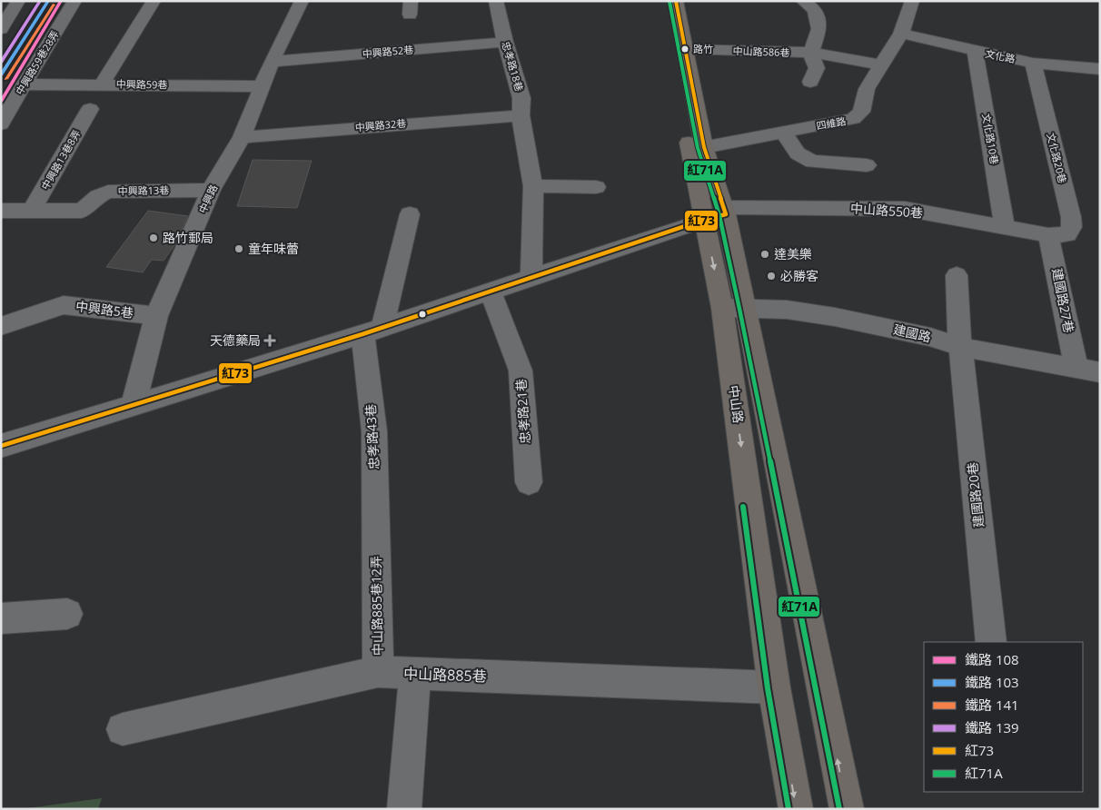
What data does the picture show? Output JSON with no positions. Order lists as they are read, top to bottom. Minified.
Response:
{"streets":{"main road":["中山路"],"street":["中興路52巷","中山路586巷","文化路","中興路59巷28弄","忠孝路18巷","中興路59巷","四維路","中興路32巷","文化路10巷","文化路20巷","中興路13巷8弄","中興路13巷","中興路","中山路550巷","建國路27巷","中興路5巷","建國路","忠孝路21巷","忠孝路43巷","建國路20巷","中山路885巷12弄","中山路885巷"]},"crossings":[["中興路52巷","忠孝路18巷"],["中興路52巷","中興路"],["中山路586巷","四維路"],["中山路586巷","中山路"],["文化路","四維路"],["文化路","文化路10巷"],["文化路","文化路20巷"],["中興路59巷28弄","中興路59巷"],["忠孝路18巷","中興路32巷"],["忠孝路18巷","中山路550巷"],["中興路59巷","中興路"],["四維路","中山路"],["中興路32巷","中興路"],["文化路10巷","中山路550巷"],["文化路20巷","中山路550巷"],["文化路20巷","建國路27巷"],["中興路13巷8弄","中興路13巷"],["中興路13巷","中興路"],["中興路","中山路550巷"],["中興路","中興路5巷"],["中山路550巷","建國路27巷"],["中山路550巷","中山路"],["中山路550巷","忠孝路21巷"],["中山路550巷","忠孝路43巷"],["建國路27巷","建國路"],["建國路","中山路"],["建國路","建國路20巷"],["中山路","中山路885巷"],["忠孝路43巷","中山路885巷12弄"],["中山路885巷12弄","中山路885巷"]],"places":{"other":["路竹","路竹郵局","童年味蕾","達美樂","必勝客"],"health":["天德藥局"]},"lines":["rail line 108","rail line 103","rail line 139","transit line 紅73","transit line 紅71A","rail line 141"],"legend":["鐵路 108","鐵路 103","鐵路 141","鐵路 139","紅73","紅71A"]}
